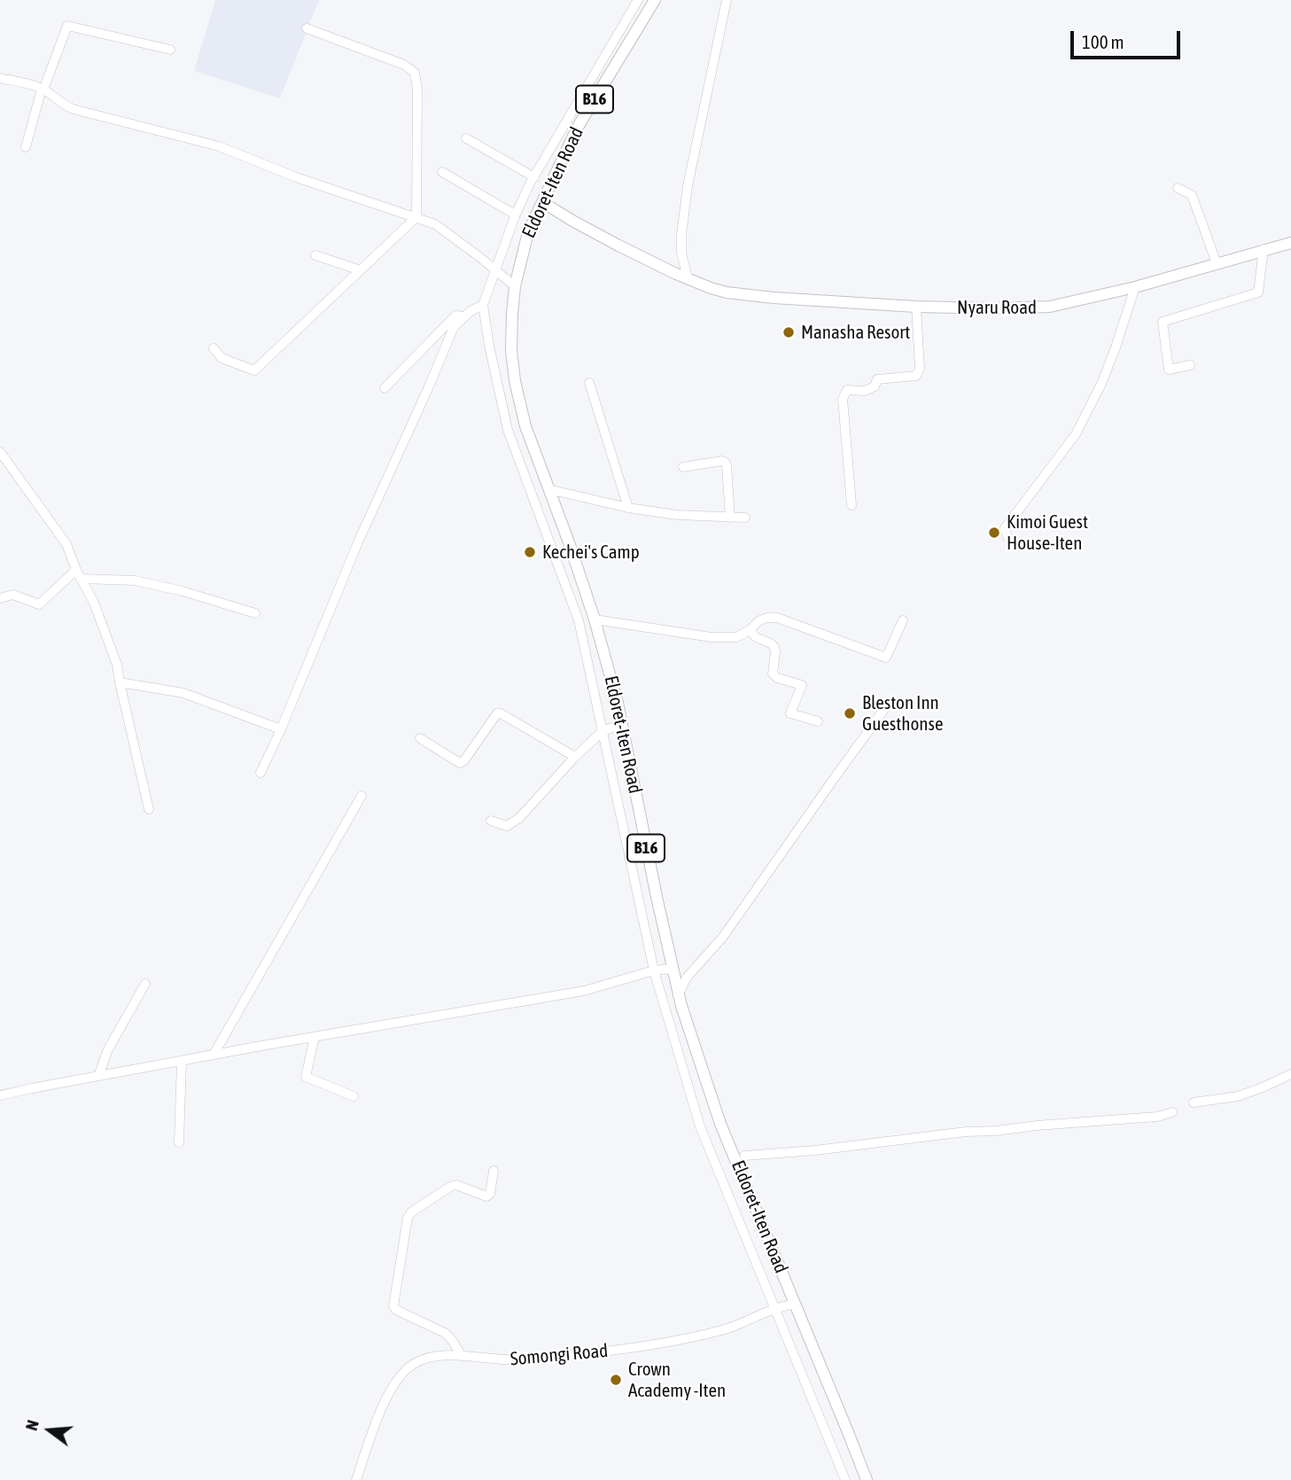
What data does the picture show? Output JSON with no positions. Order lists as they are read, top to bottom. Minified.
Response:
{"streets":{"main road":["B16","Eldoret-Iten Road","Nyaru Road"],"street":["Somongi Road"]},"crossings":[["Eldoret-Iten Road","Nyaru Road"],["Eldoret-Iten Road","Somongi Road"]],"places":["Manasha Resort","Kimoi Guest House-Iten","Kechei's Camp","Bleston Inn Guesthonse","Crown Academy -Iten"],"scale_bar":"100 m","north":"left"}
